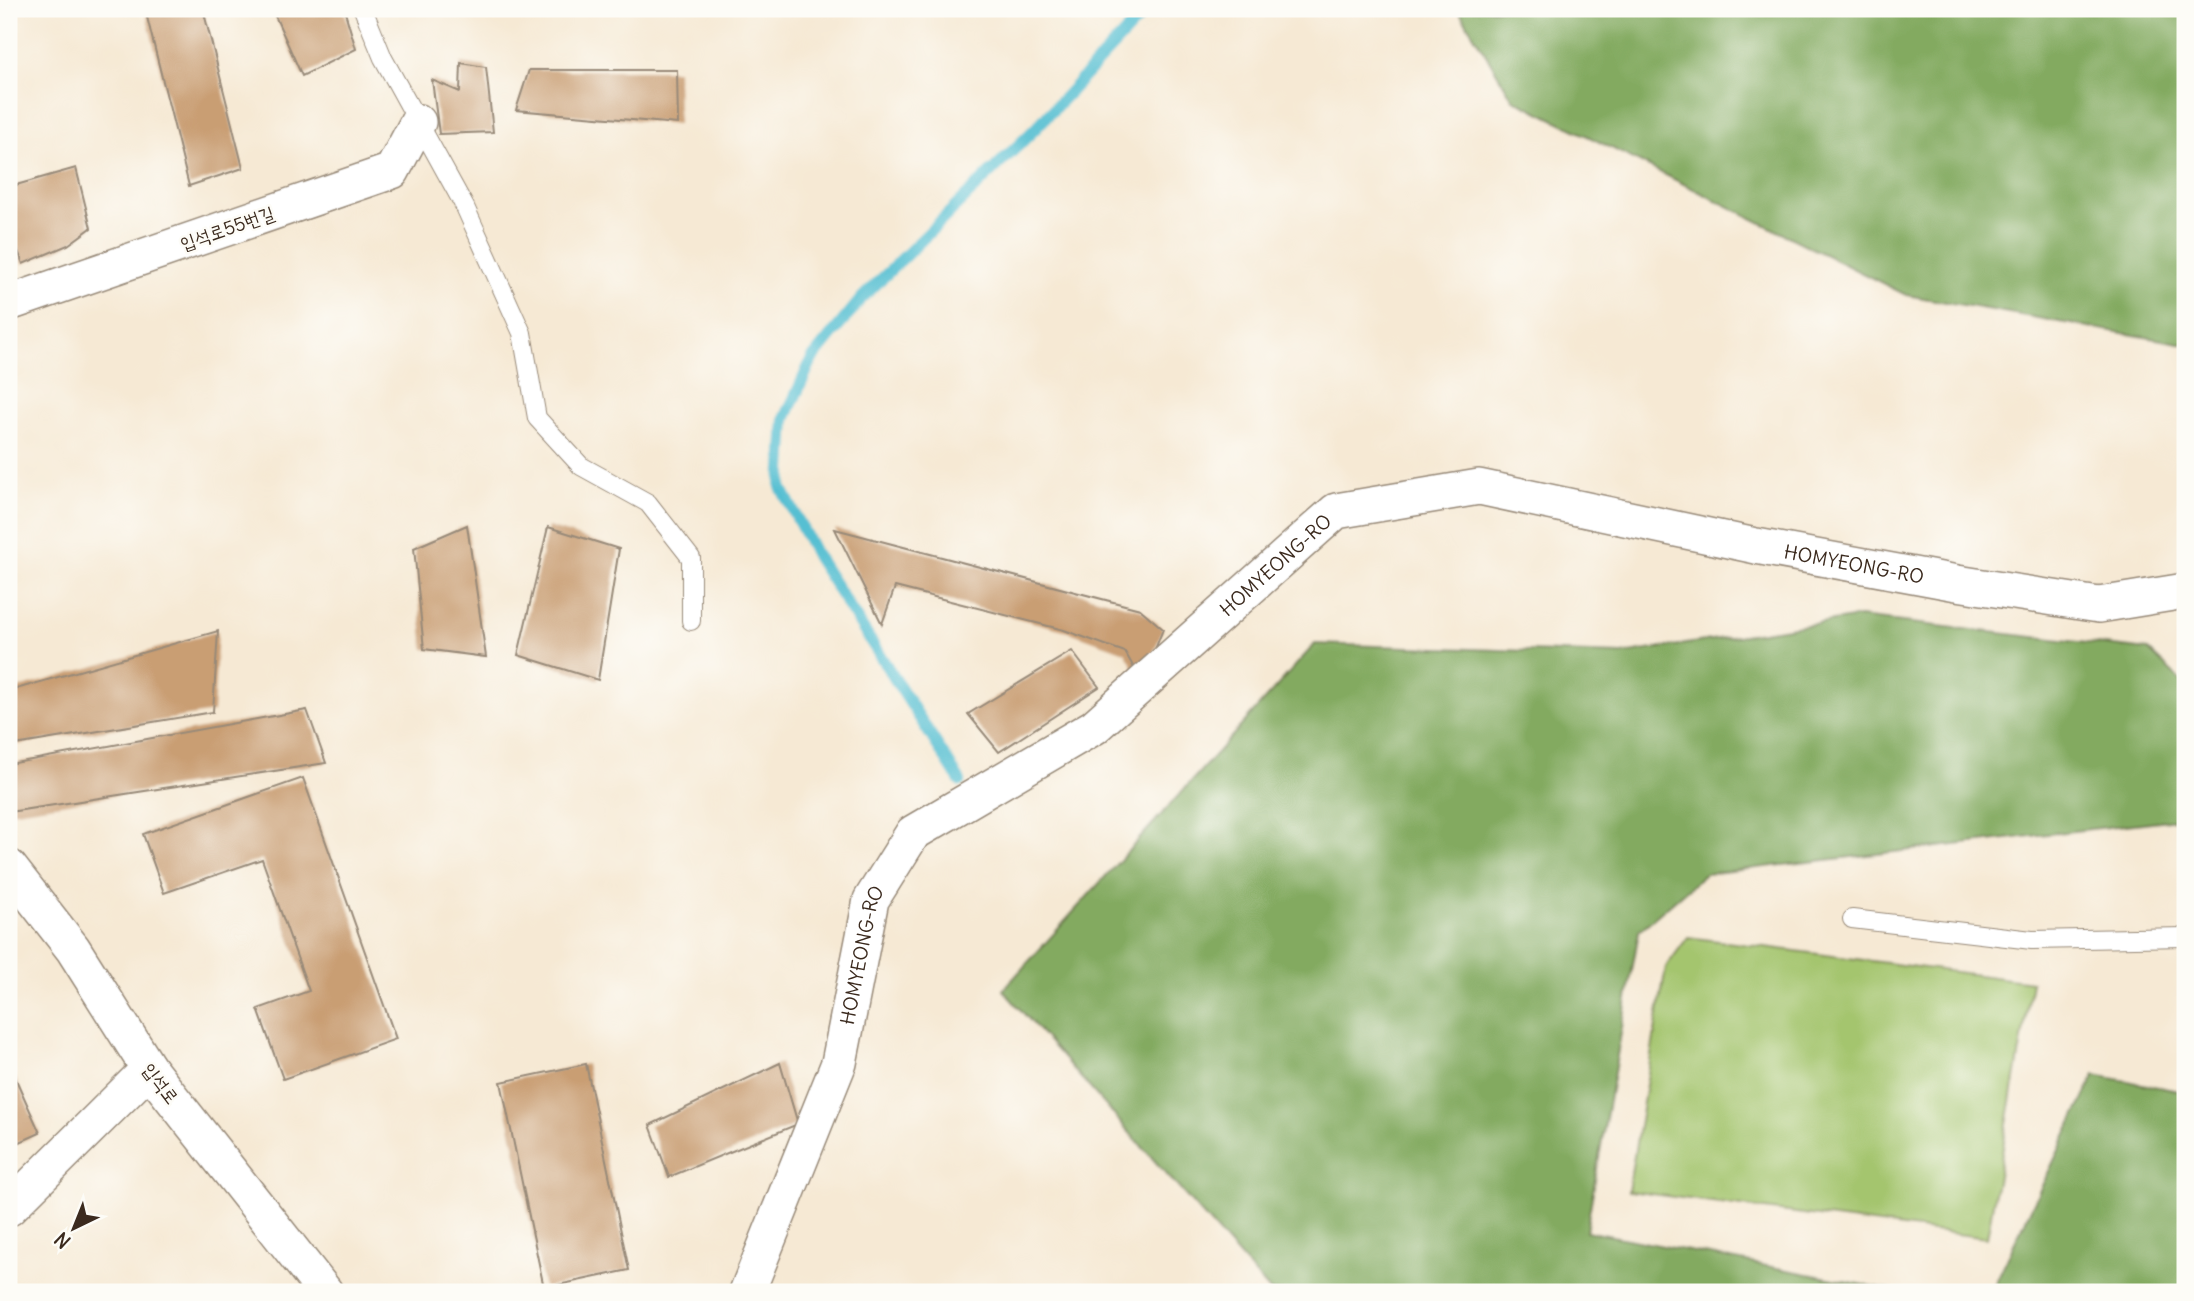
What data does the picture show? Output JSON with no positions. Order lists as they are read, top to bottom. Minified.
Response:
{"streets":{"street":["입석로55번길","HOMYEONG-RO","입석로"]},"north":"bottom left"}
